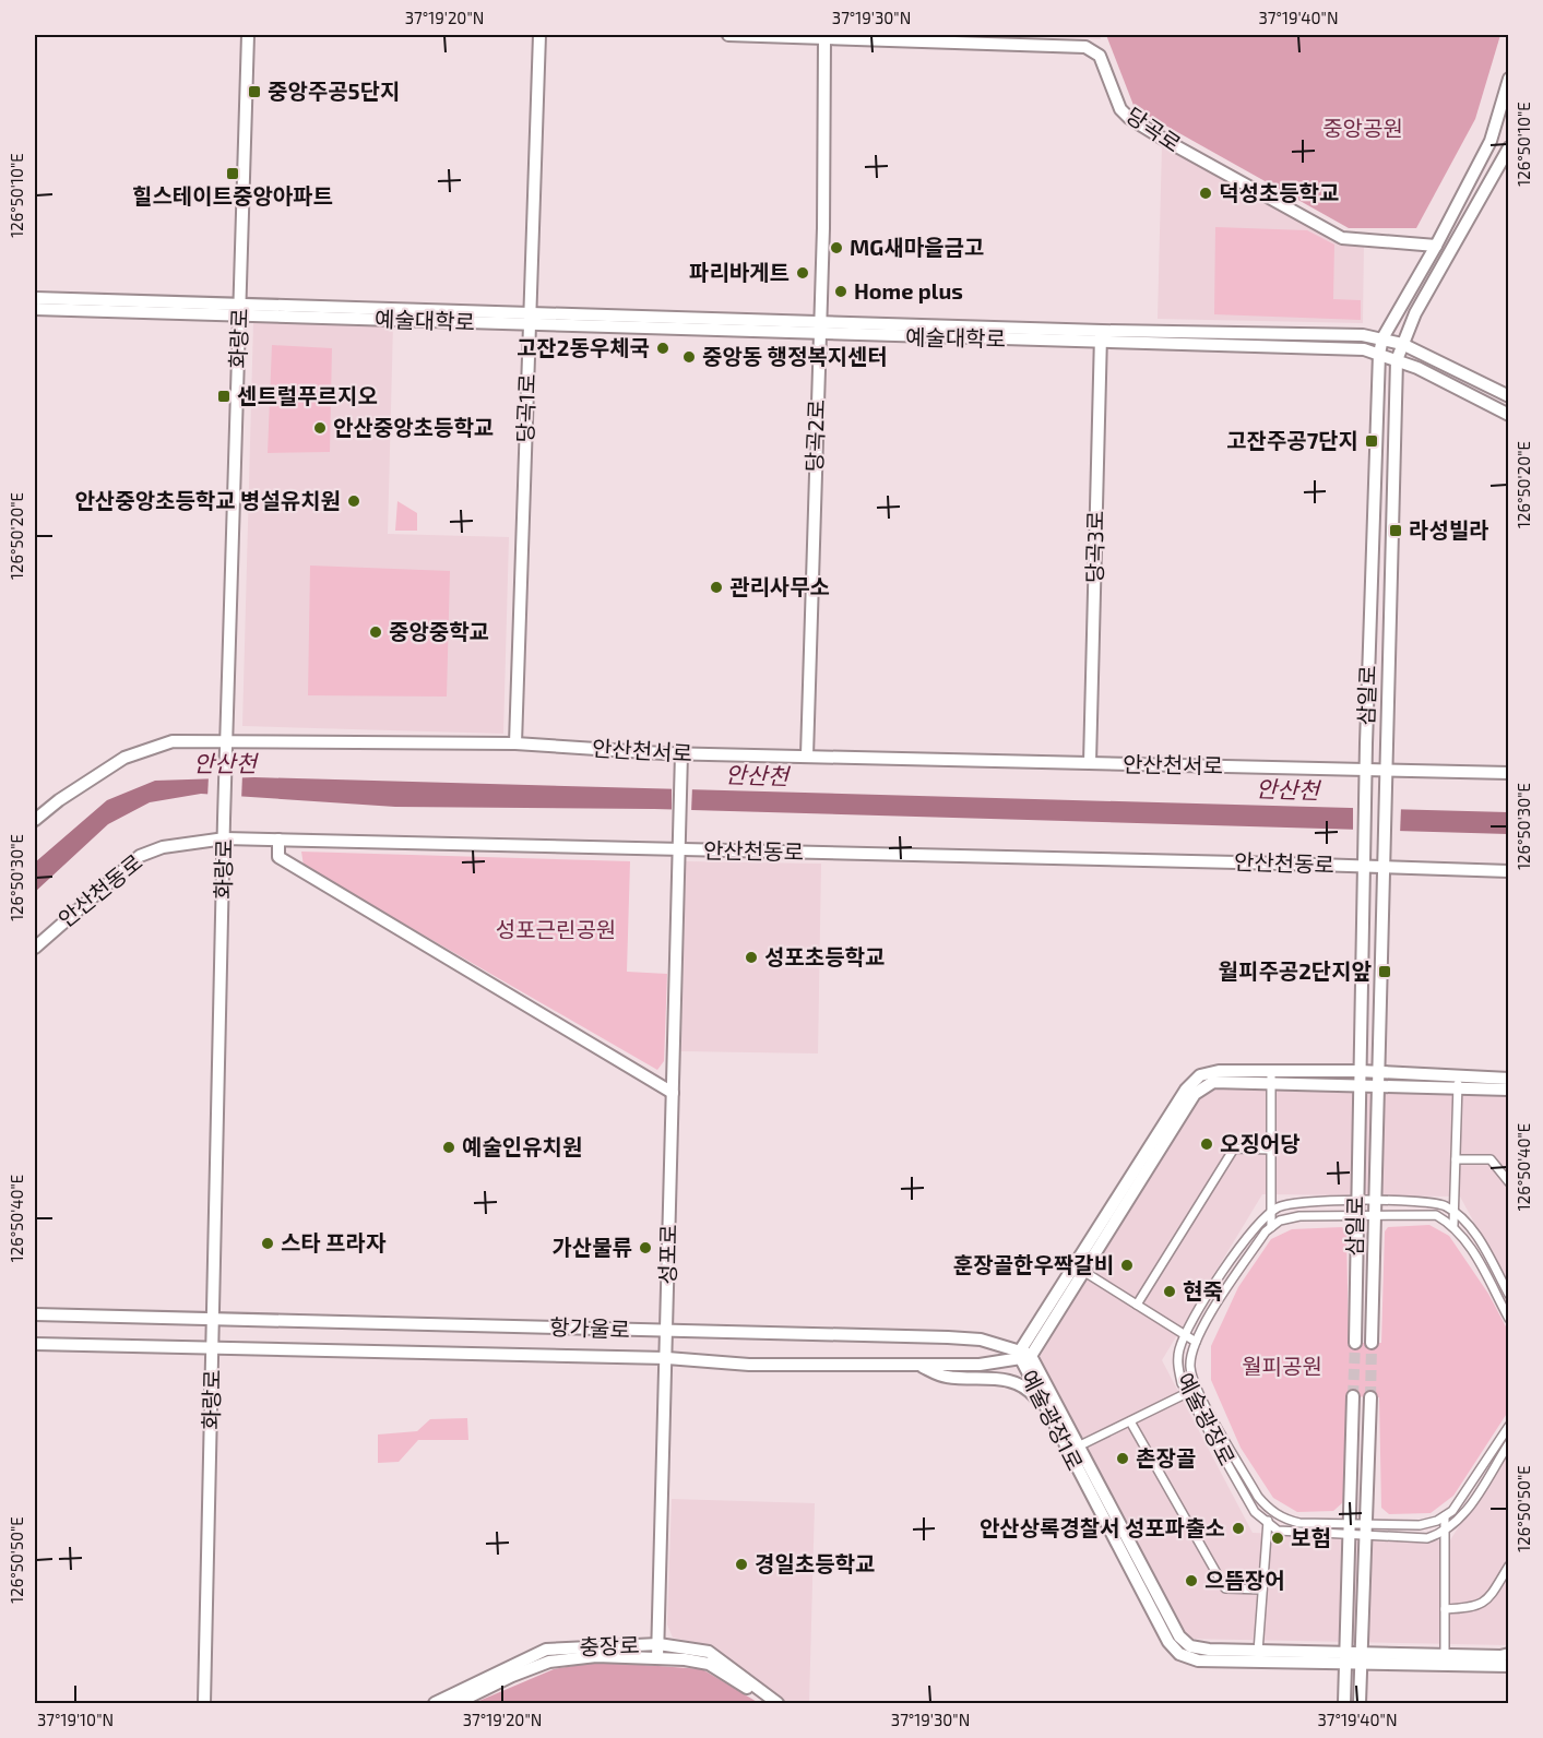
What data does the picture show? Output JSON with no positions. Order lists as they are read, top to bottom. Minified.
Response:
{"streets":{"street":["당곡로","예술대학로","화랑로","당곡1로","당곡2로","당곡3로","삼일로","안산천서로","안산천동로","성포로","항가울로","예술광장로","예술광장1로","충장로"]},"crossings":[["당곡로","당곡2로"],["당곡로","삼일로"],["예술대학로","화랑로"],["예술대학로","당곡1로"],["예술대학로","당곡2로"],["예술대학로","당곡3로"],["예술대학로","삼일로"],["화랑로","안산천서로"],["화랑로","안산천동로"],["화랑로","항가울로"],["당곡1로","안산천서로"],["당곡2로","안산천서로"],["당곡3로","안산천서로"],["삼일로","안산천서로"],["삼일로","안산천동로"],["삼일로","예술광장로"],["삼일로","예술광장1로"],["안산천서로","성포로"],["안산천동로","성포로"],["성포로","항가울로"],["성포로","충장로"],["항가울로","예술광장1로"]],"water":["안산천"],"parks":["중앙공원","성포근린공원","월피공원"],"places":{"transit":["중앙주공5단지","힐스테이트중앙아파트","센트럴푸르지오","고잔주공7단지","라성빌라","월피주공2단지앞"],"other":["덕성초등학교","MG새마을금고","파리바게트","Home plus","고잔2동우체국","중앙동 행정복지센터","안산중앙초등학교","안산중앙초등학교 병설유치원","관리사무소","중앙중학교","성포초등학교","오징어당","예술인유치원","스타 프라자","가산물류","훈장골한우짝갈비","현죽","촌장골","안산상록경찰서 성포파출소","보험","경일초등학교","으뜸장어"]},"coordinates":["37°19'20\"N","37°19'30\"N","37°19'40\"N","126°50'10\"E","126°50'20\"E","126°50'30\"E","126°50'40\"E","126°50'50\"E","37°19'10\"N"]}
